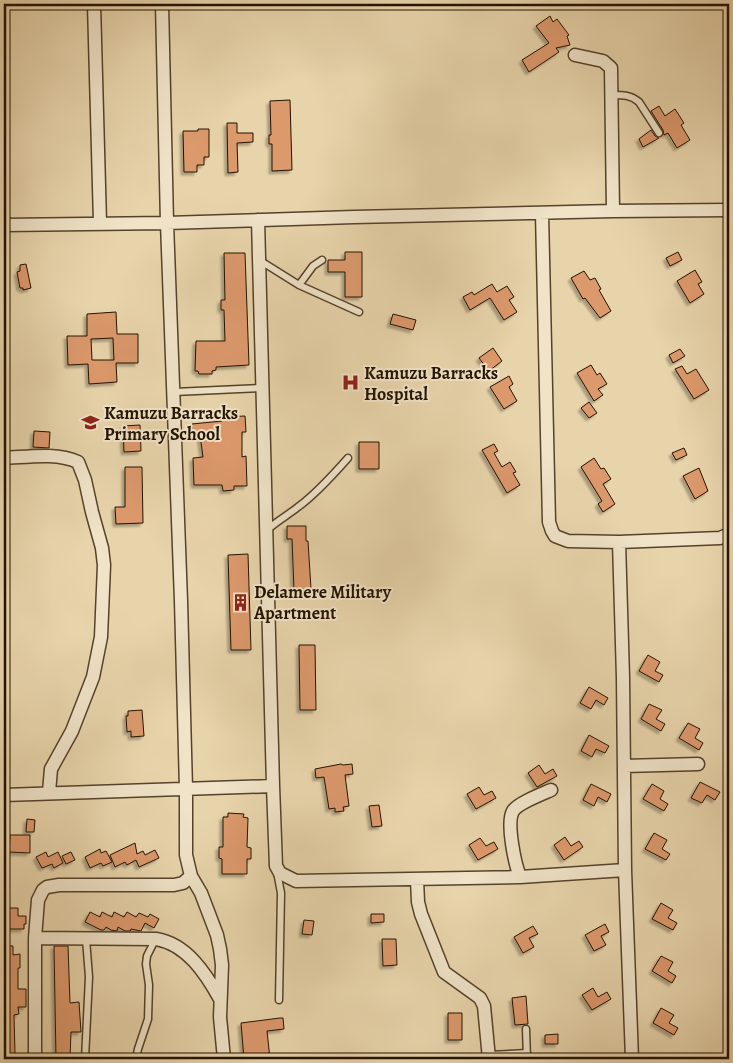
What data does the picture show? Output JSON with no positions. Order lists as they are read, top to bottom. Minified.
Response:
{"places":{"hospital":["Kamuzu Barracks Hospital"],"school or university":["Kamuzu Barracks Primary School"],"building":["Delamere Military Apartment"]}}
